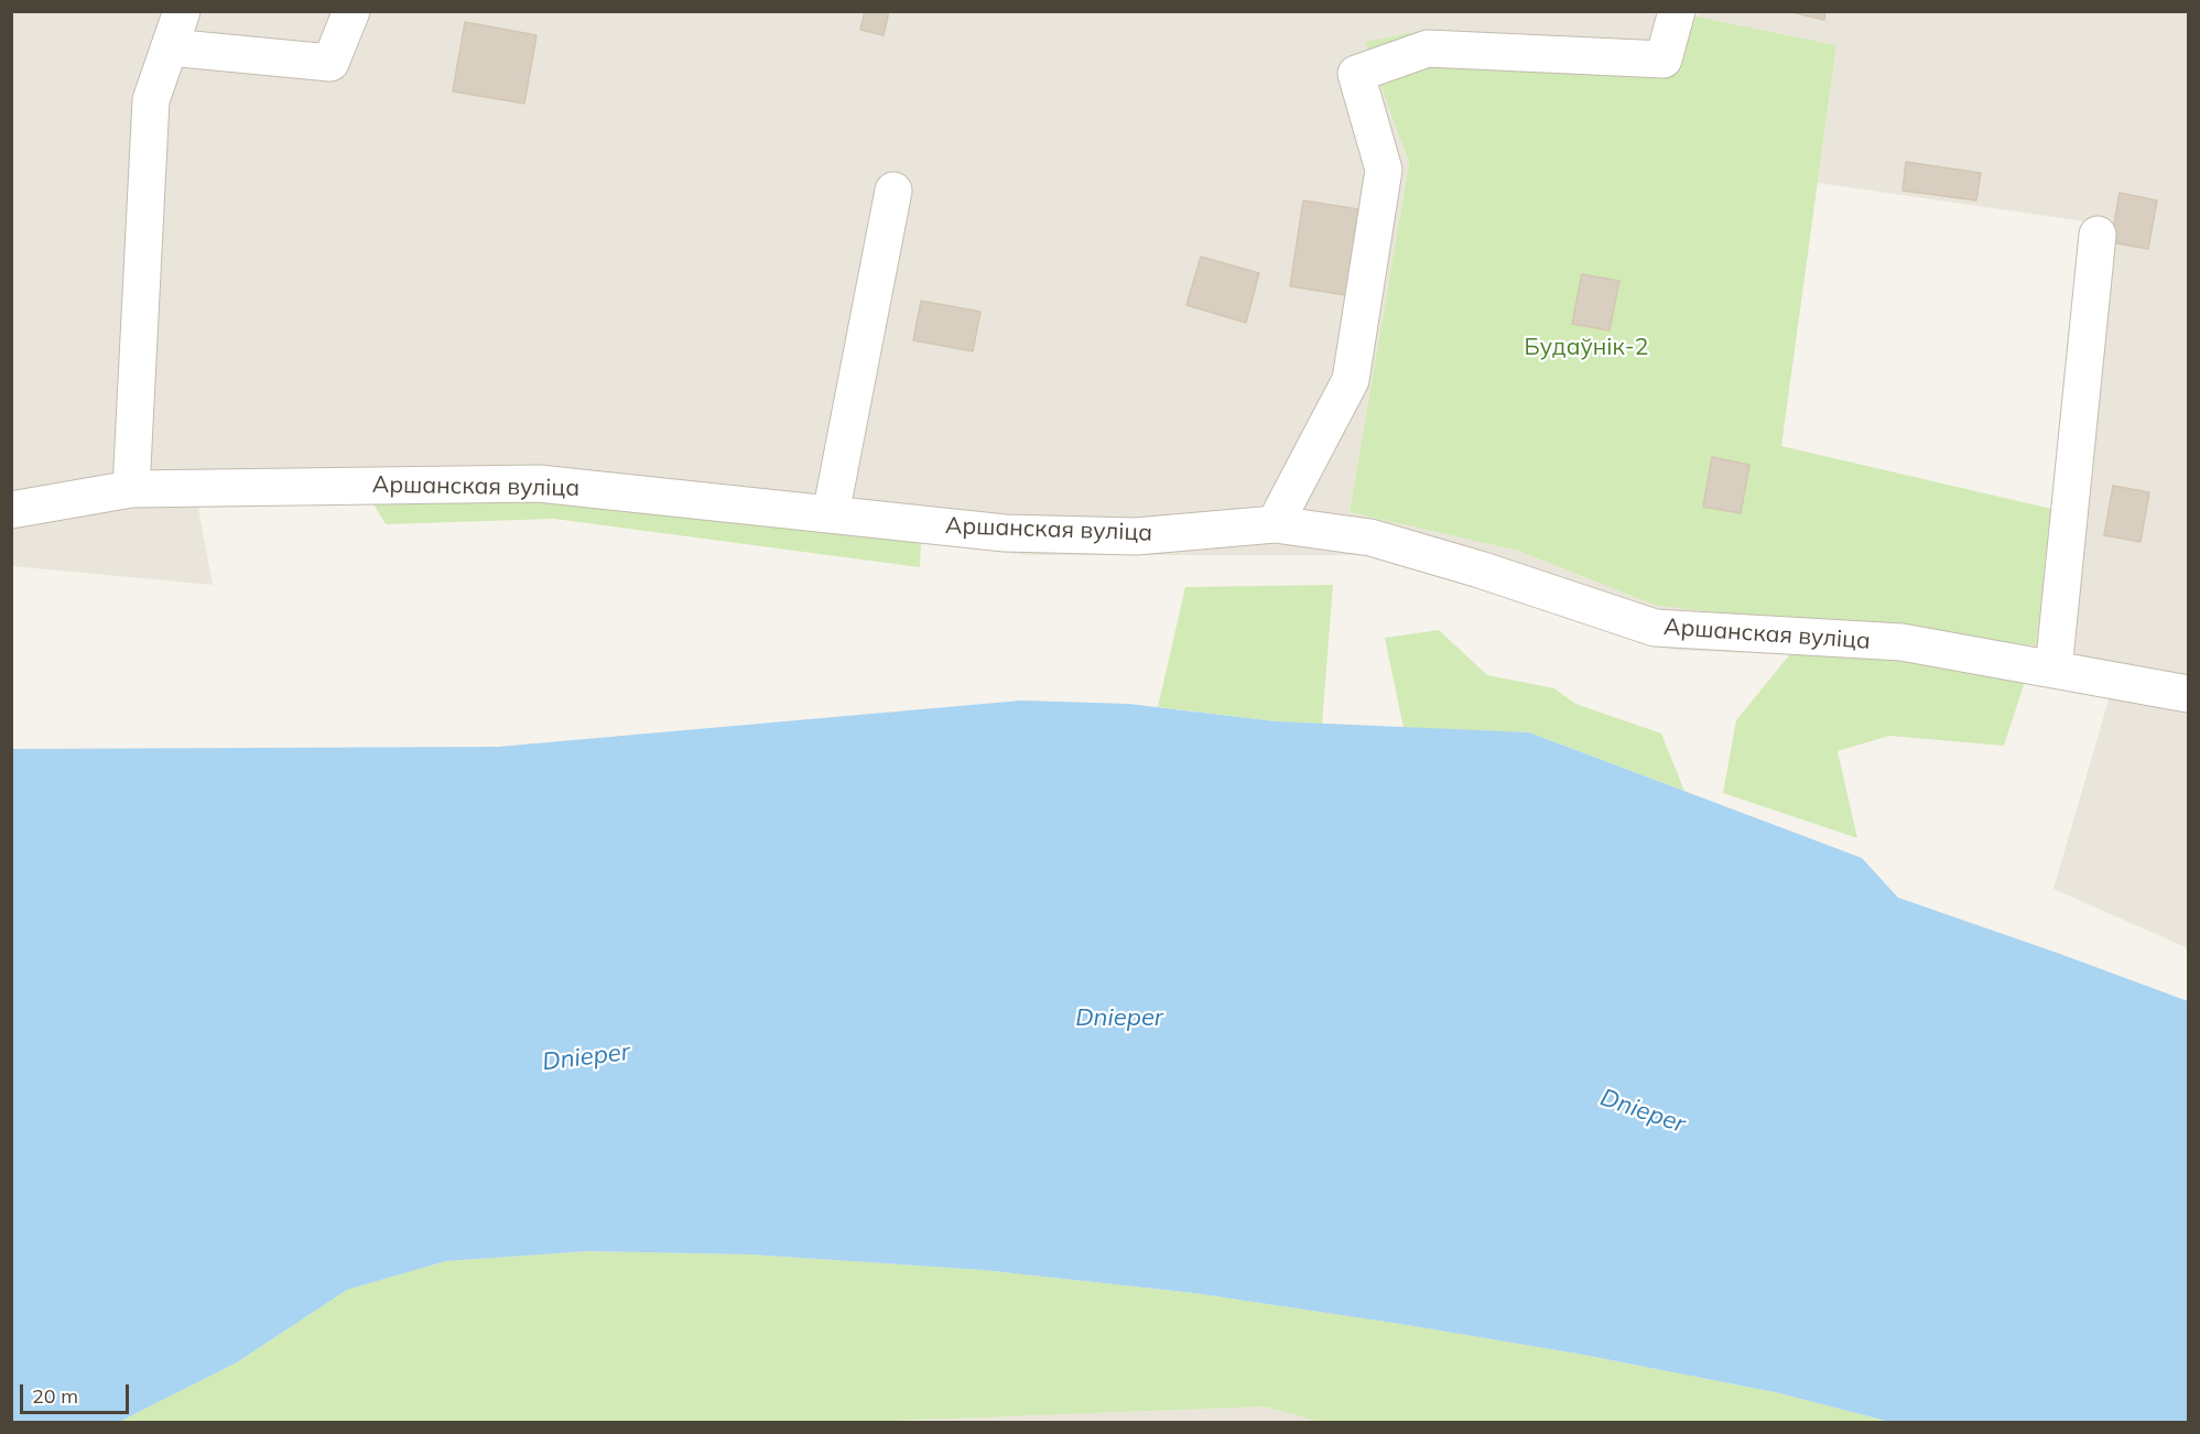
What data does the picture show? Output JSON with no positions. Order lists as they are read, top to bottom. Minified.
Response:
{"streets":{"street":["Аршанская вуліца"]},"water":["Dnieper"],"parks":["Будаўнік-2"],"scale_bar":"20 m"}
